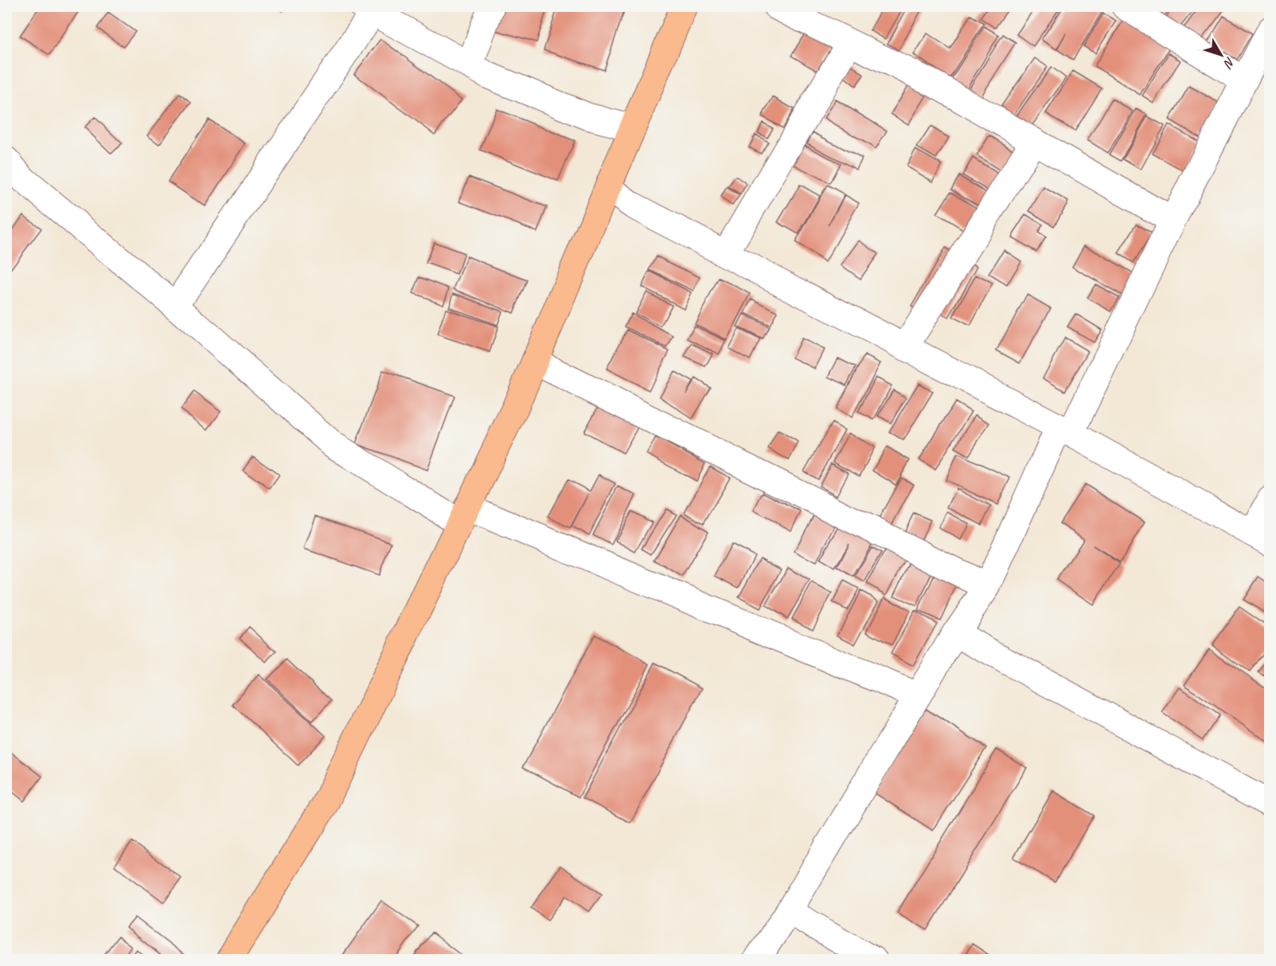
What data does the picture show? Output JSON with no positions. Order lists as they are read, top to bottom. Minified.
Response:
{"north":"bottom right"}
